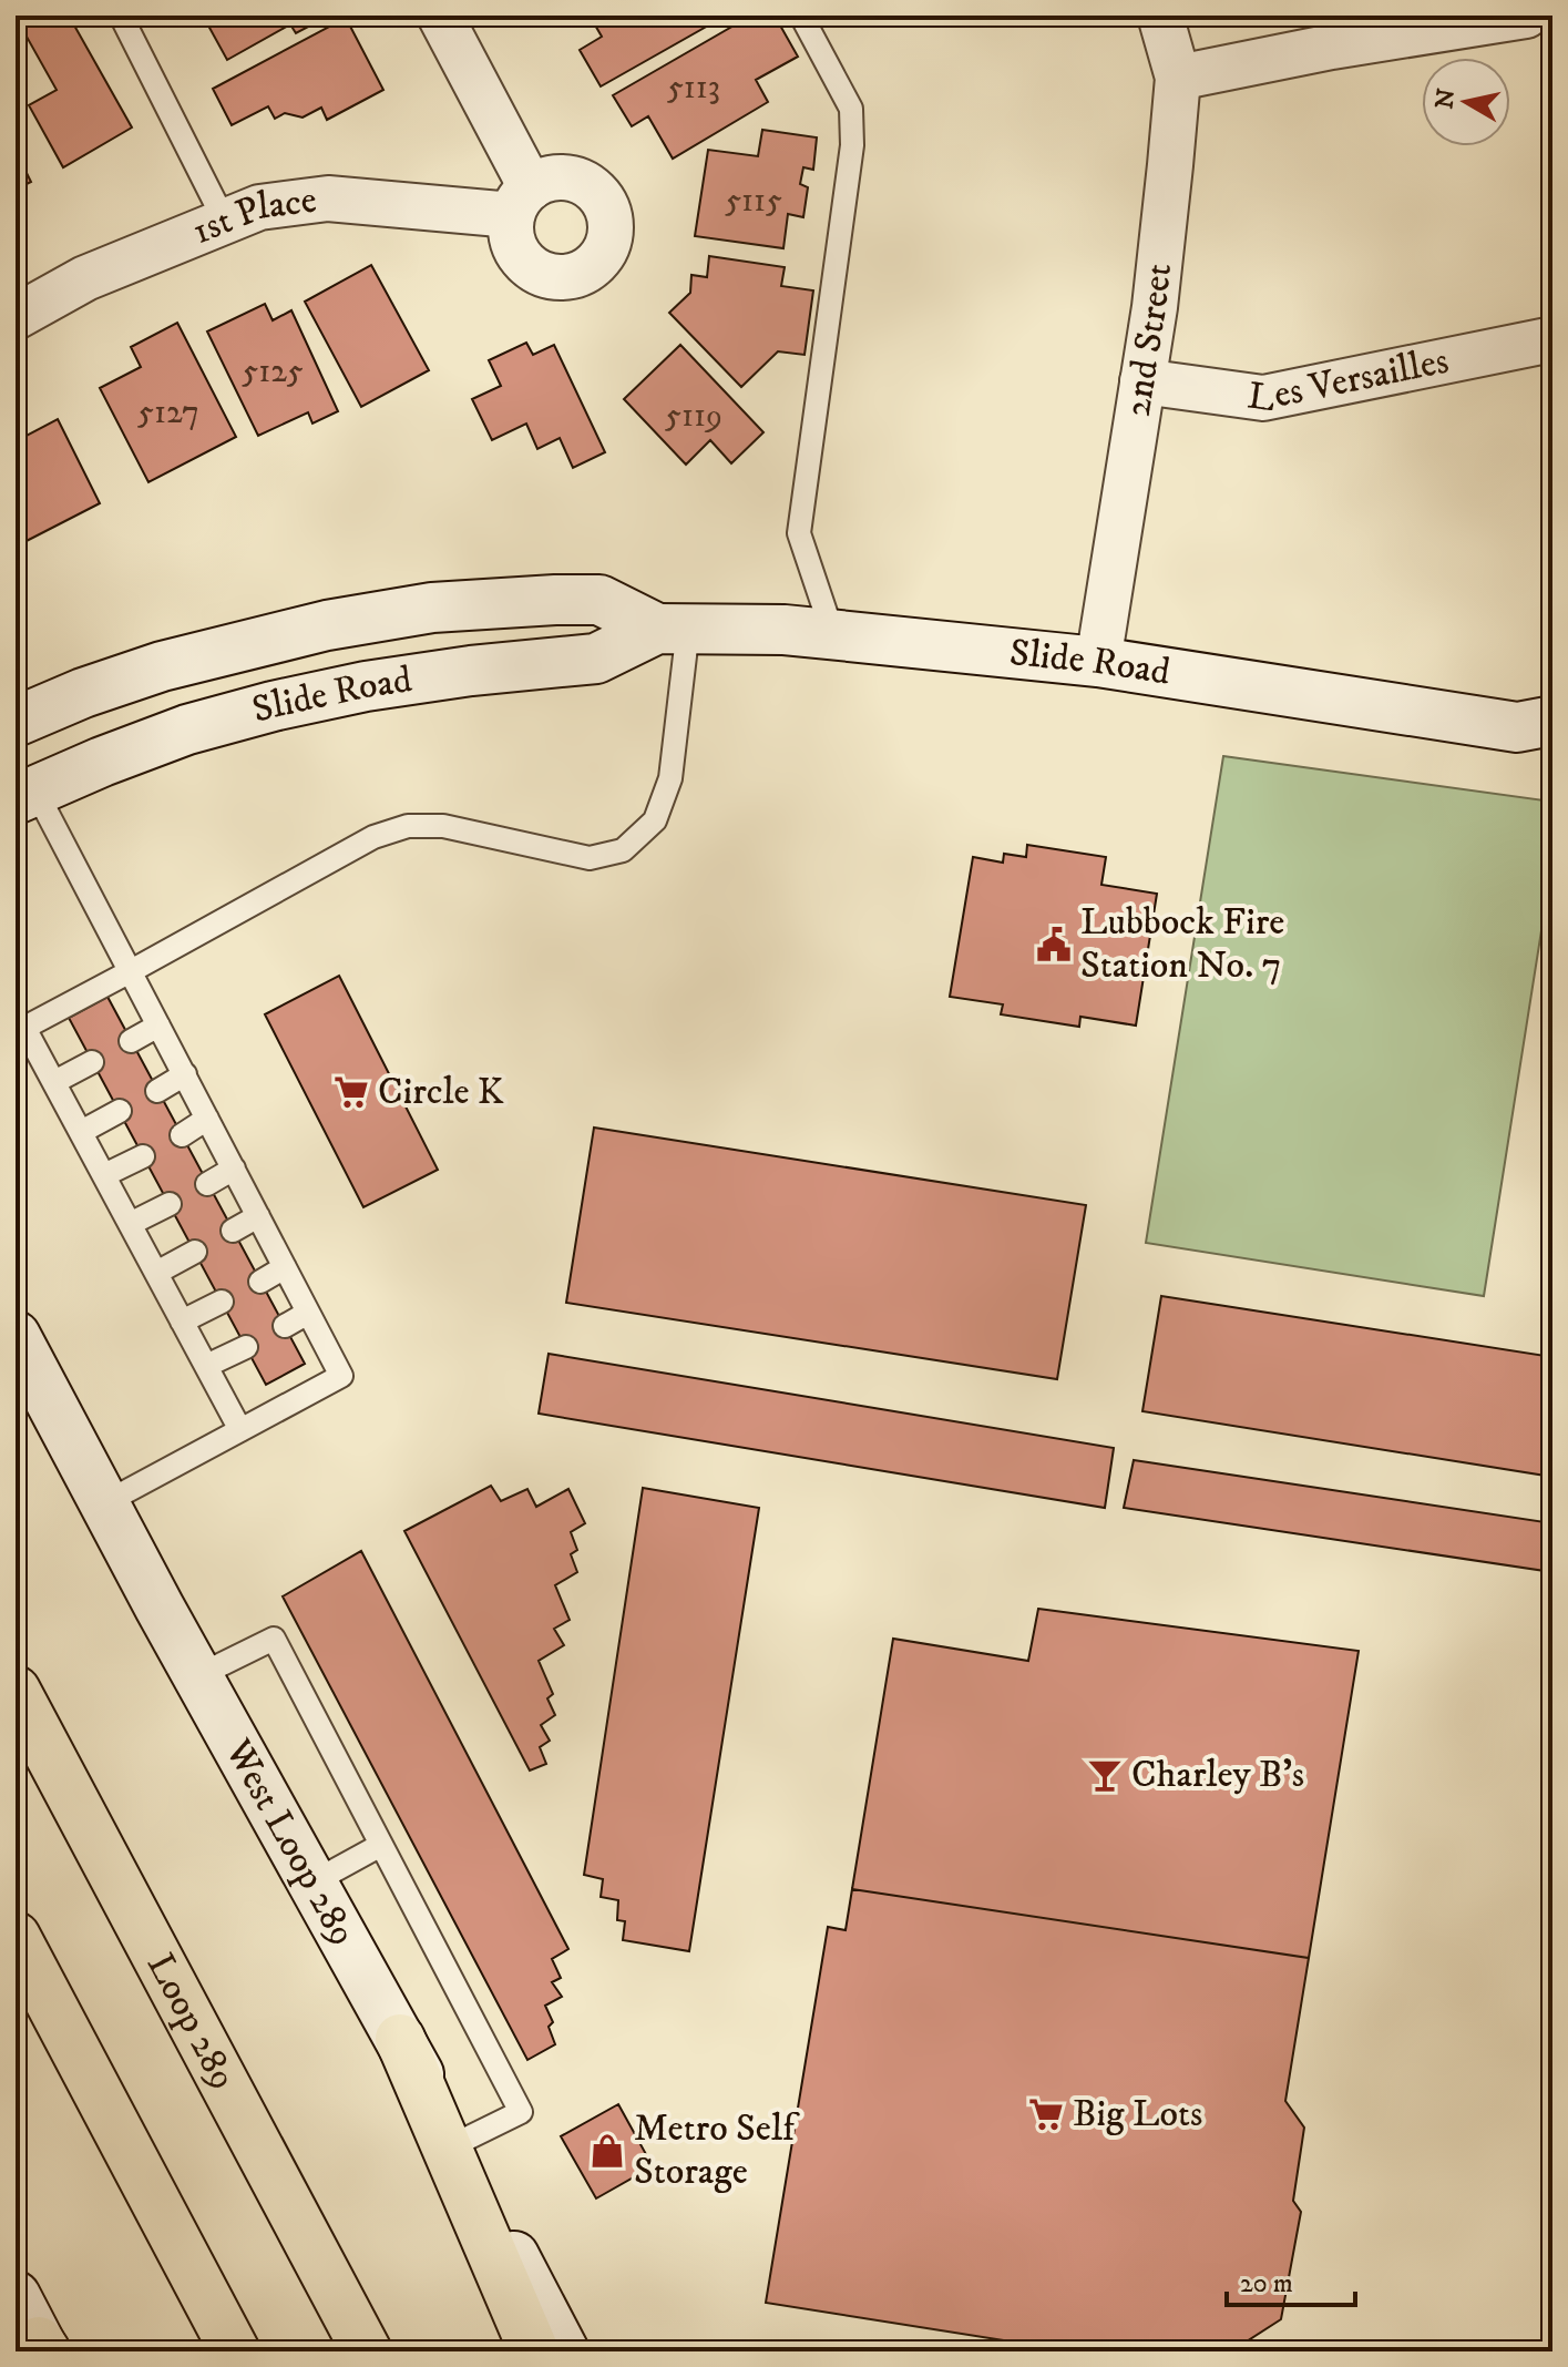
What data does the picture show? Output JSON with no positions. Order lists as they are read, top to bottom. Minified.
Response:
{"streets":{"highway":["Loop 289"],"main road":["Slide Road","West Loop 289"],"street":["1st Place","2nd Street","Les Versailles"]},"crossings":[["2nd Street","Les Versailles"],["2nd Street","Slide Road"]],"places":{"public building":["Lubbock Fire Station No. 7"],"supermarket":["Circle K","Big Lots"],"bar":["Charley B's"],"shop":["Metro Self Storage"]},"house_numbers":["5113","5115","5125","5127","5119"],"scale_bar":"20 m","north":"left"}
